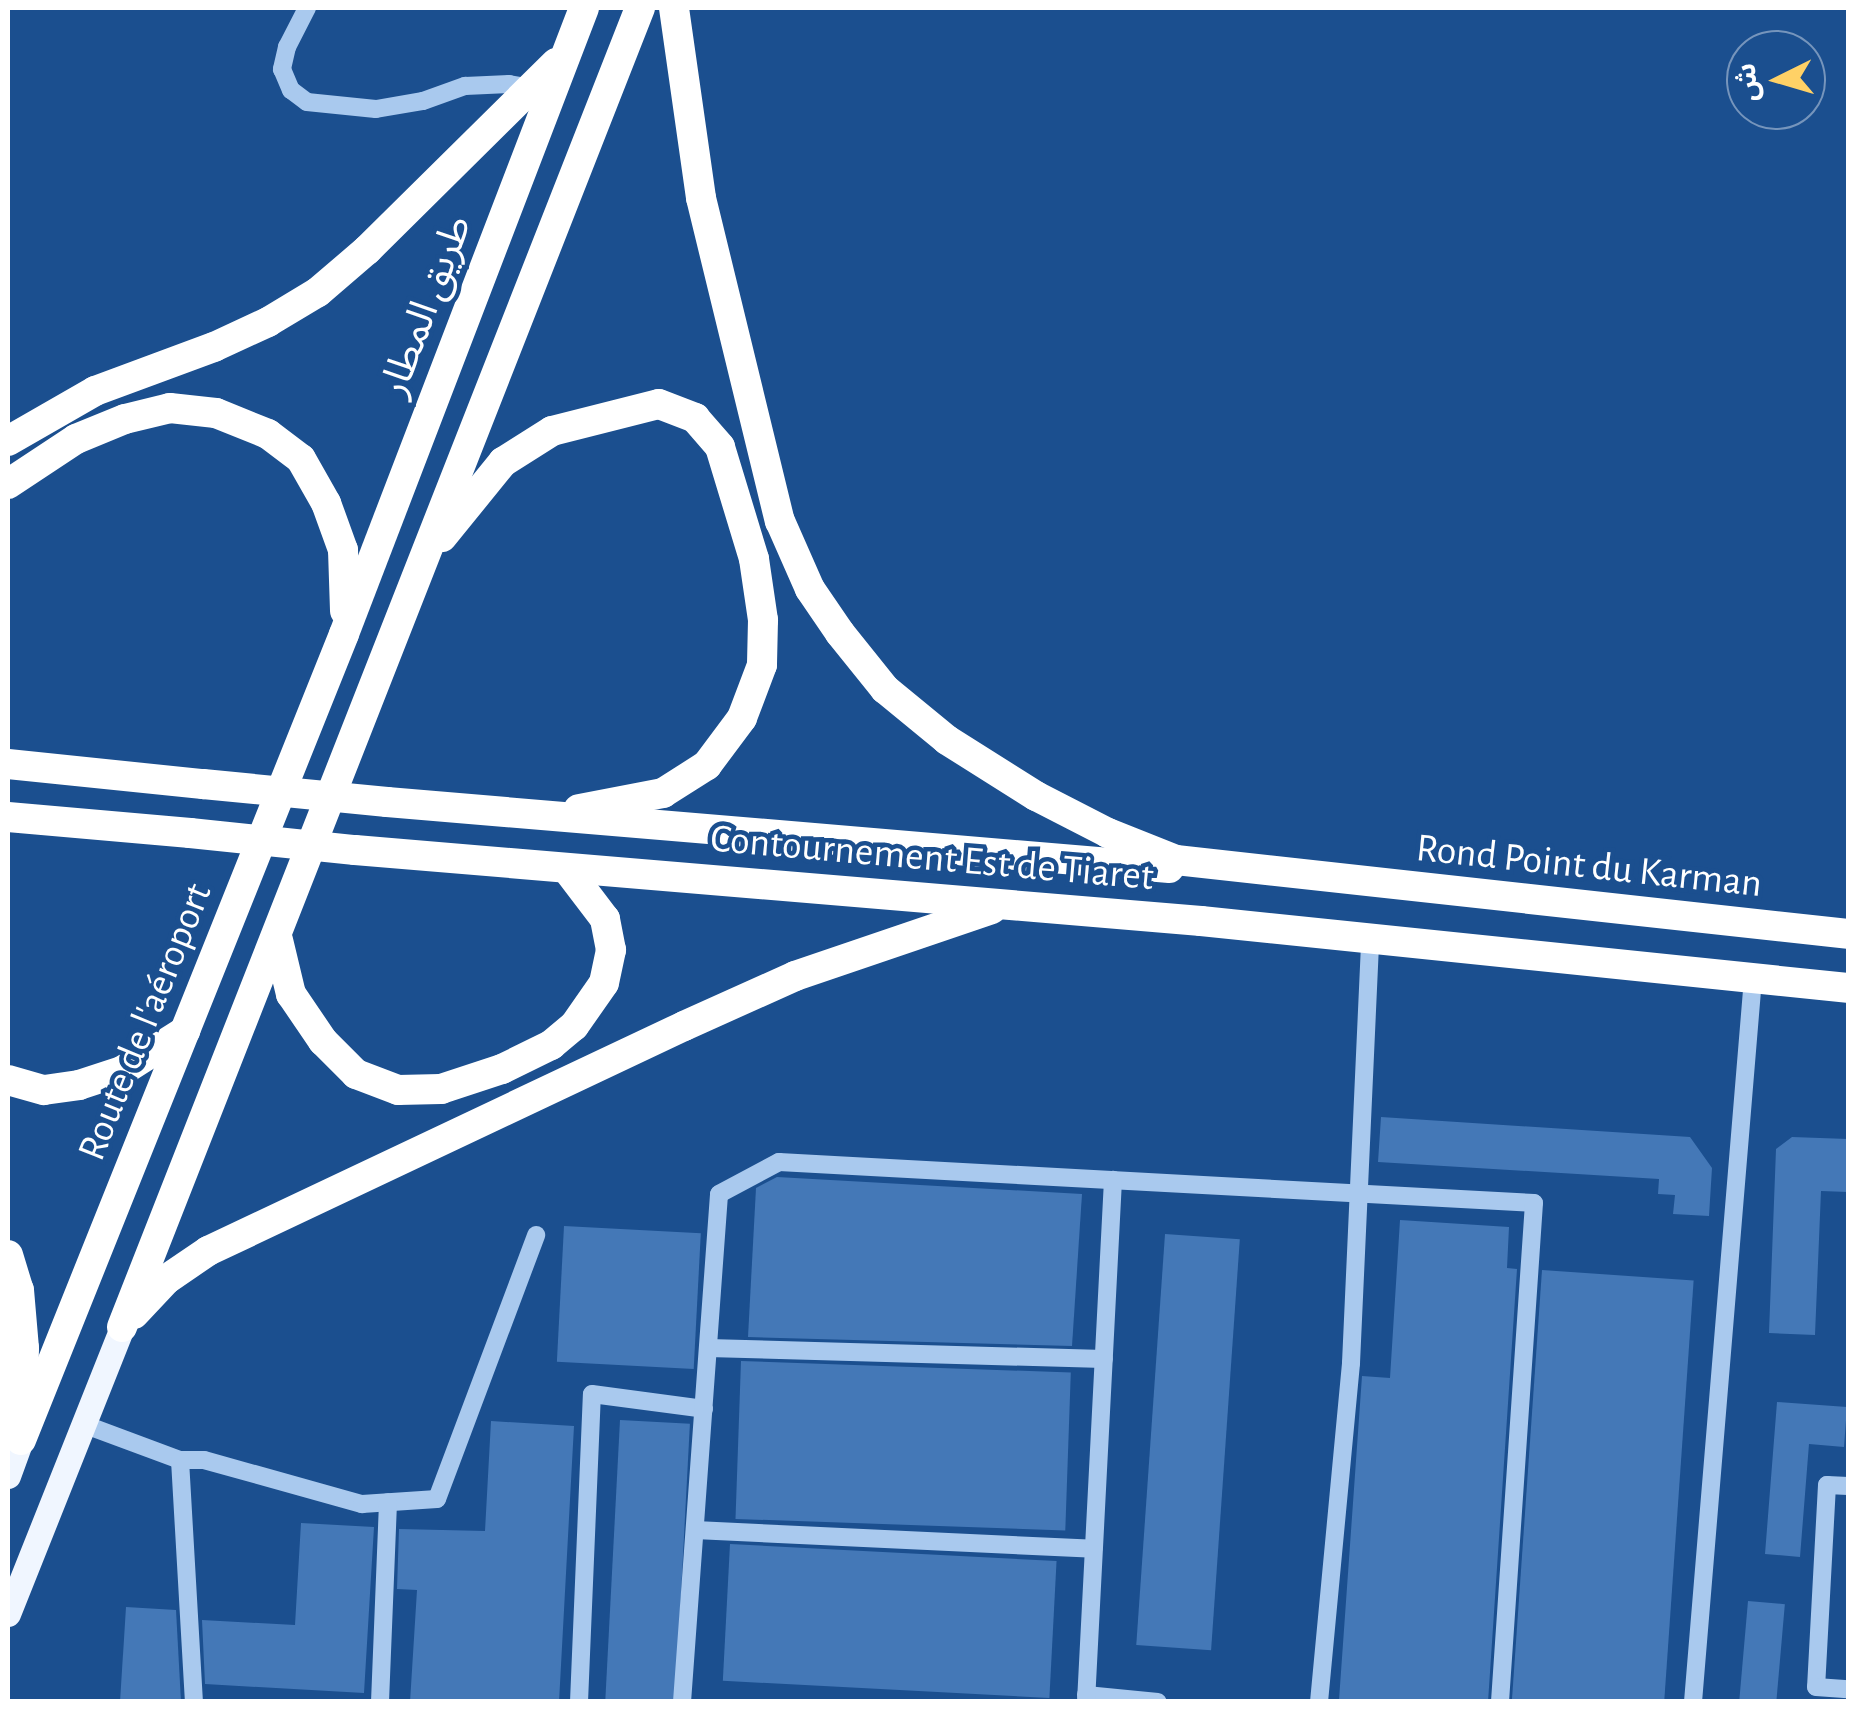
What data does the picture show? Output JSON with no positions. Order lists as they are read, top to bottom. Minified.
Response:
{"streets":{"highway":["طريق المطار","Contournement Est de Tiaret","Rond Point du Karman","Route de l'aéroport"]},"crossings":[["طريق المطار","Route de l'aéroport"],["Contournement Est de Tiaret","Rond Point du Karman"]],"north":"left"}
